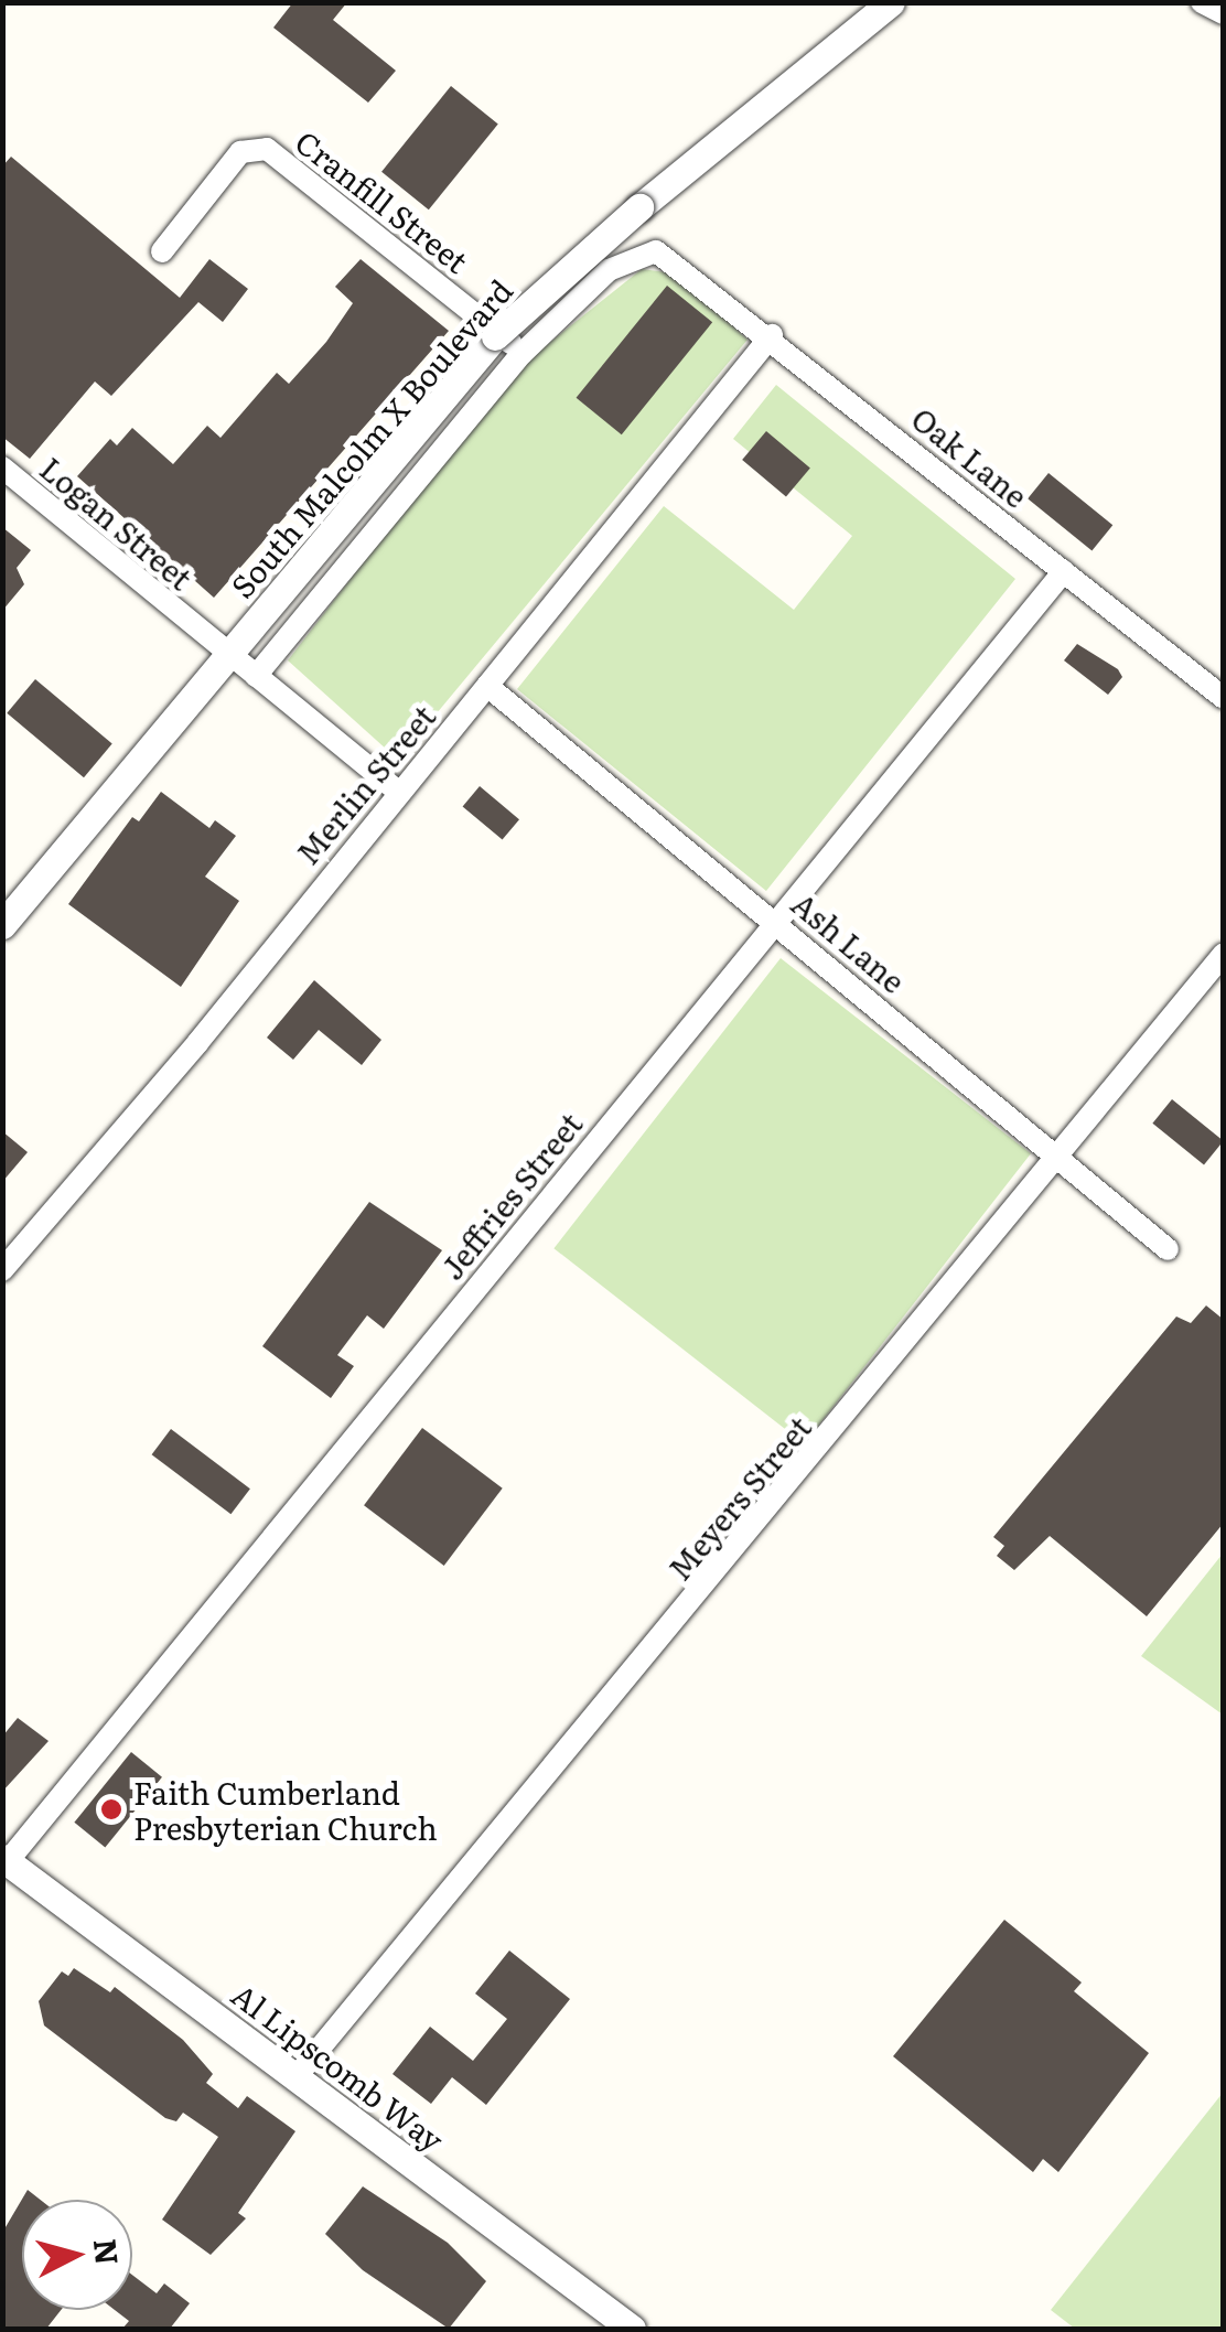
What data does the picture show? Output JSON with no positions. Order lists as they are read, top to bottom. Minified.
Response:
{"streets":{"street":["Cranfill Street","South Malcolm X Boulevard","Oak Lane","Logan Street","Merlin Street","Ash Lane","Jeffries Street","Meyers Street","Al Lipscomb Way"]},"crossings":[["Cranfill Street","Oak Lane"],["South Malcolm X Boulevard","Logan Street"],["Oak Lane","Merlin Street"],["Oak Lane","Jeffries Street"],["Logan Street","Merlin Street"],["Merlin Street","Ash Lane"],["Ash Lane","Jeffries Street"],["Ash Lane","Meyers Street"],["Jeffries Street","Al Lipscomb Way"],["Meyers Street","Al Lipscomb Way"]],"places":["Faith Cumberland Presbyterian Church"],"north":"right"}
